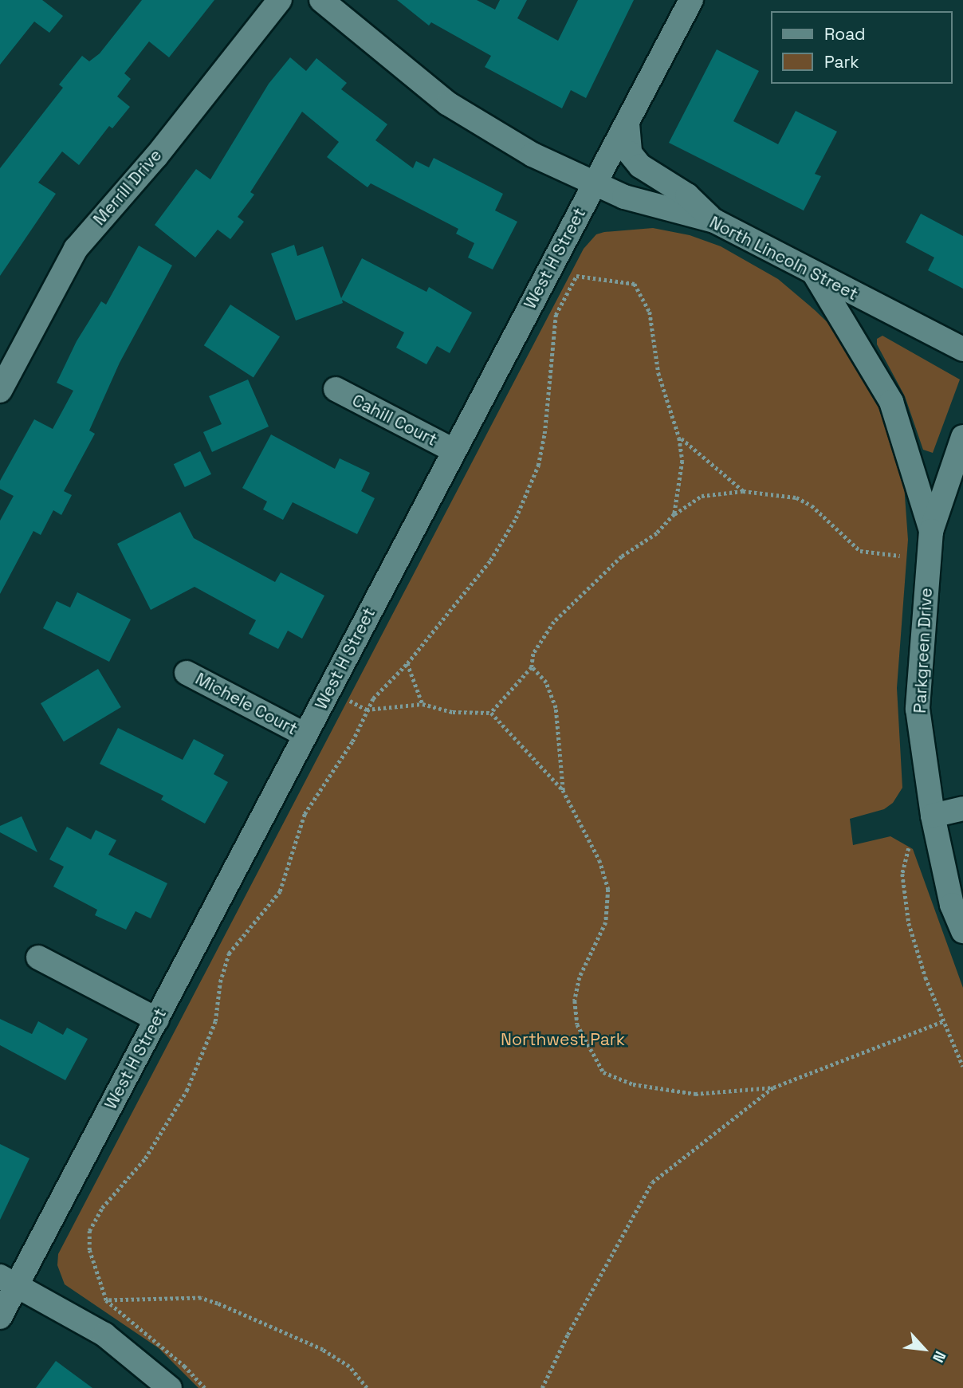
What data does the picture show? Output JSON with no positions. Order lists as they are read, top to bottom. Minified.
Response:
{"streets":{"street":["Merrill Drive","West H Street","North Lincoln Street","Cahill Court","Parkgreen Drive","Michele Court"]},"crossings":[["West H Street","North Lincoln Street"],["West H Street","Cahill Court"],["West H Street","Michele Court"]],"parks":["Northwest Park"],"legend":["Road","Park"],"north":"bottom right"}
